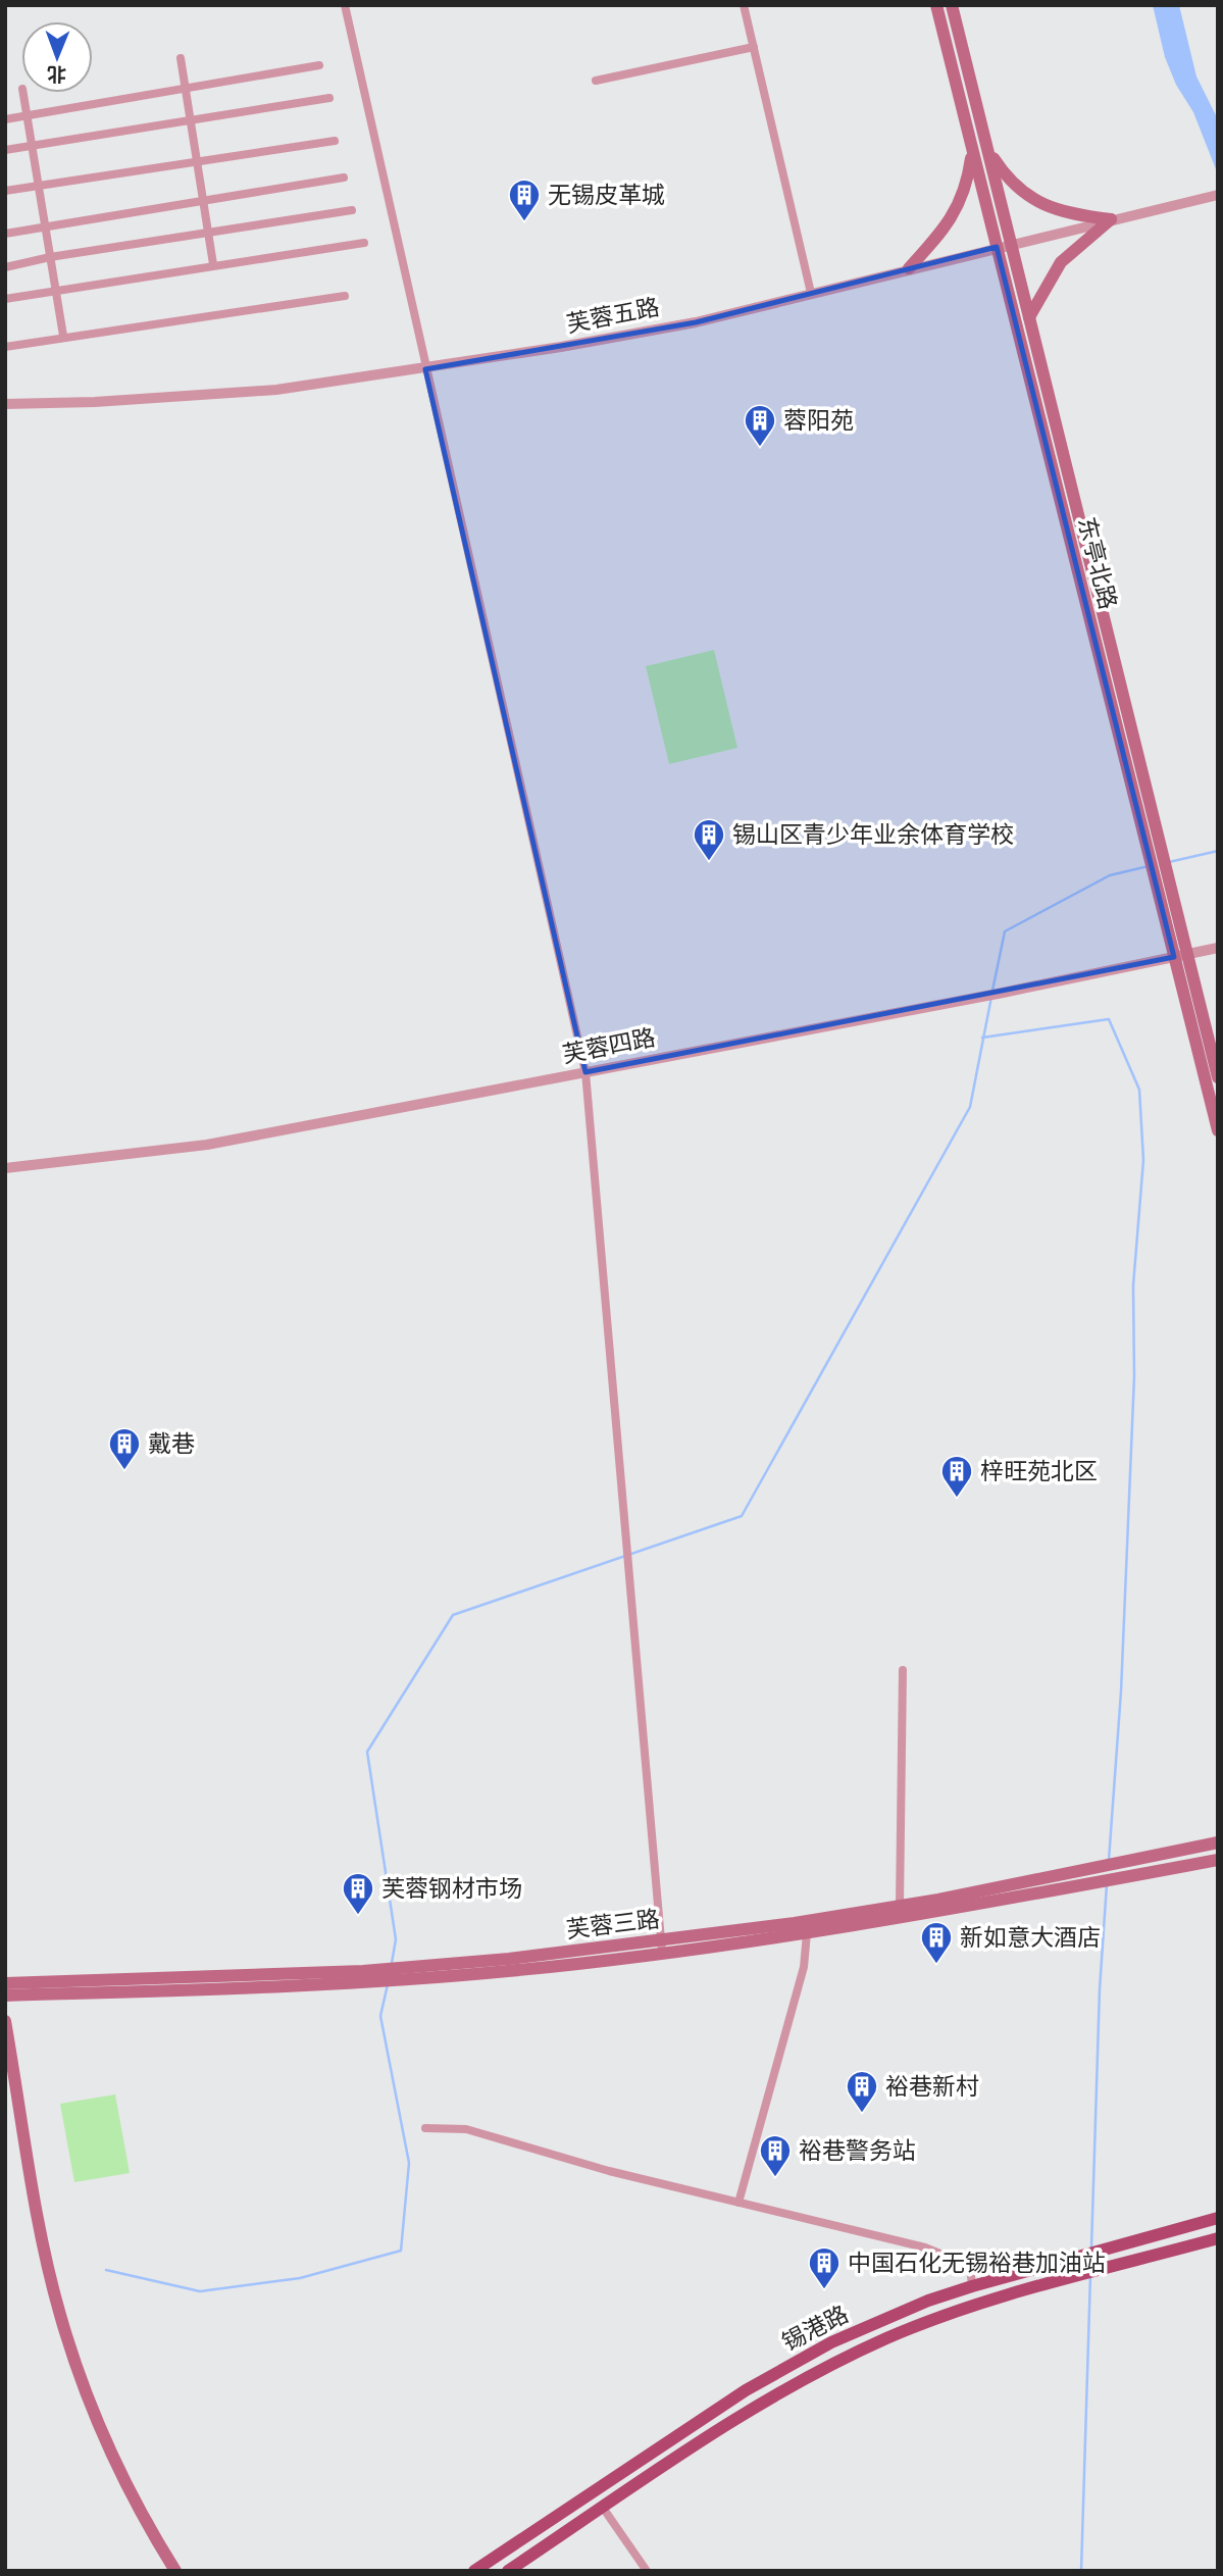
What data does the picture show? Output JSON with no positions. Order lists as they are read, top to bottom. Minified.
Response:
{"streets":{"main road":["东亭北路","芙蓉三路","锡港路"],"street":["芙蓉五路","芙蓉四路"]},"crossings":[["芙蓉五路","东亭北路"],["东亭北路","芙蓉四路"]],"places":{"building":["无锡皮革城","蓉阳苑","锡山区青少年业余体育学校","戴巷","梓旺苑北区","芙蓉钢材市场","新如意大酒店","裕巷新村","裕巷警务站","中国石化无锡裕巷加油站"]},"north":"bottom"}
